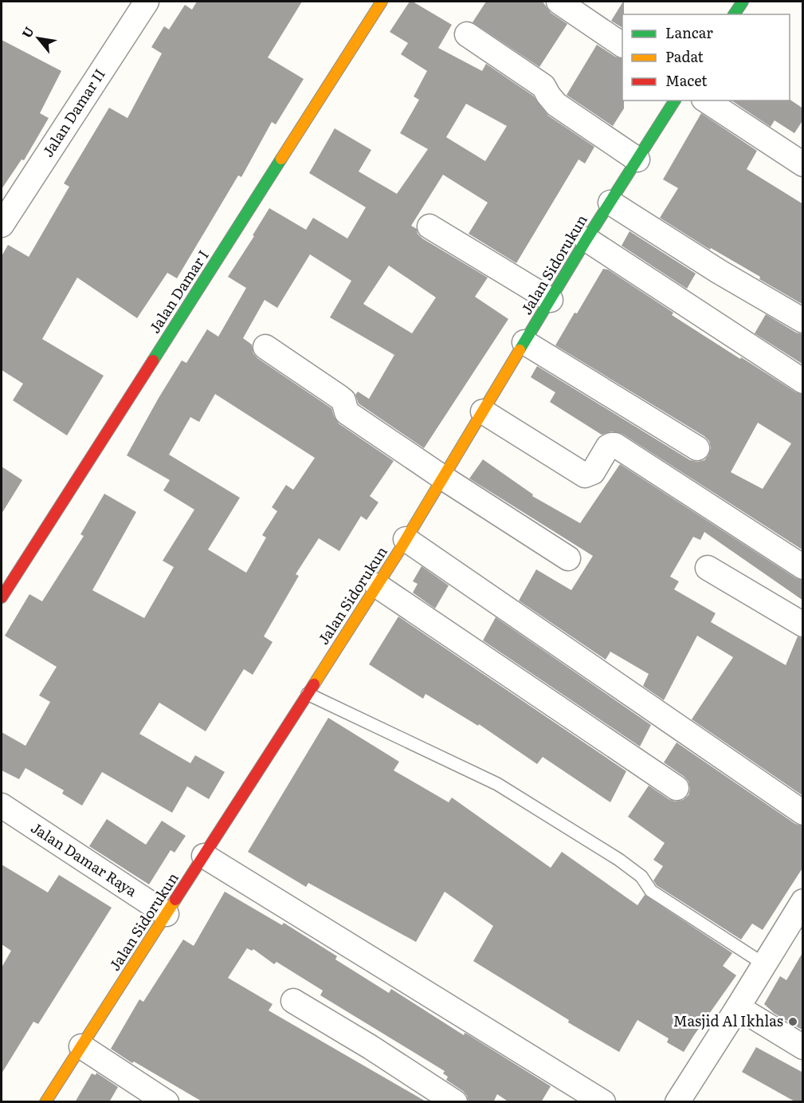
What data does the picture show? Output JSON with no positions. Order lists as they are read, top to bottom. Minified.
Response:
{"streets":{"street":["Jalan Damar II","Jalan Sidorukun","Jalan Damar I","Jalan Damar Raya"]},"crossings":[["Jalan Sidorukun","Jalan Damar Raya"]],"places":["Masjid Al Ikhlas"],"legend":["Lancar","Padat","Macet"],"north":"top left"}
